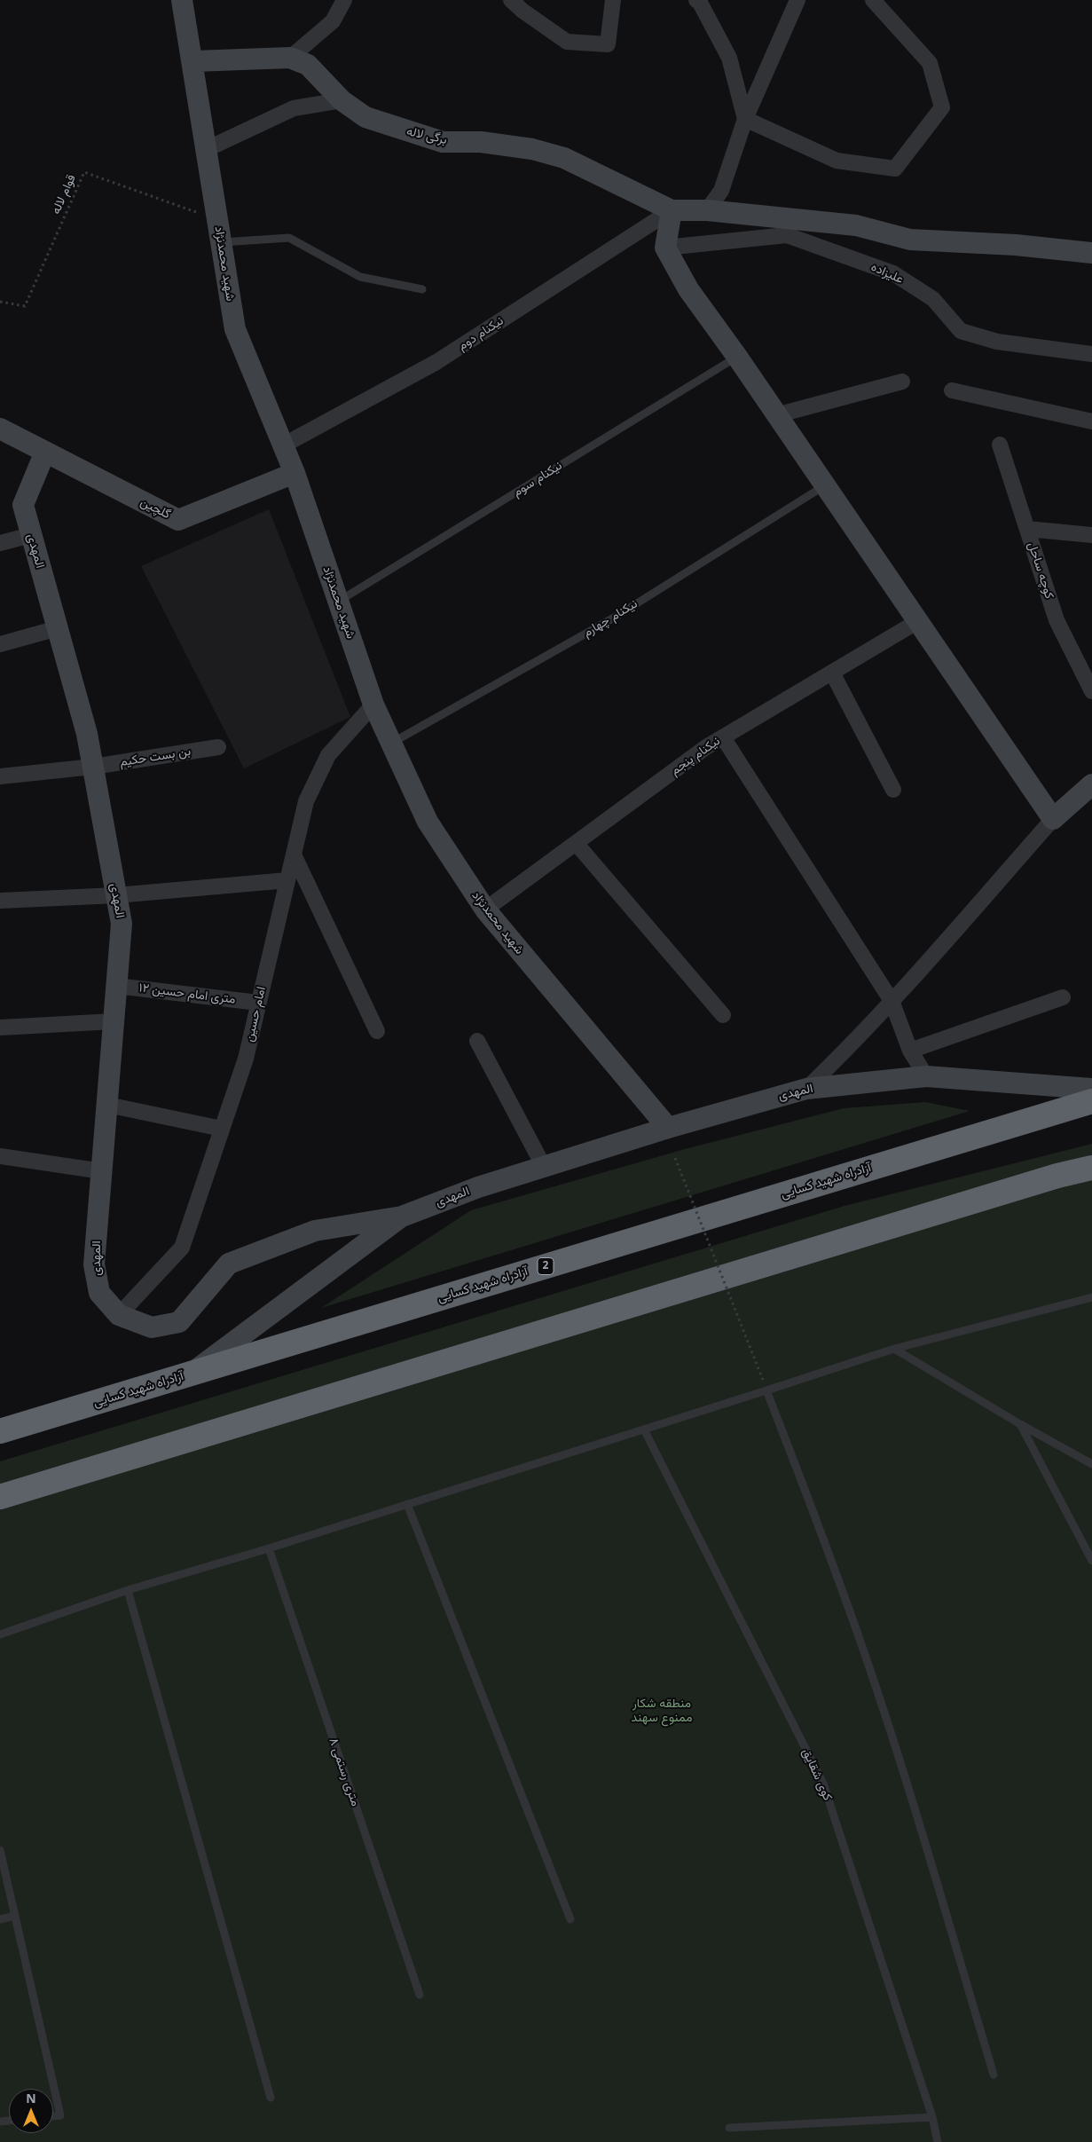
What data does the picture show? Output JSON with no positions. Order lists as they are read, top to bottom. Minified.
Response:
{"streets":{"highway":["آزادراه شهید کسایی","2"],"street":["برگی لاله","شهید محمدنژاد","علیزاده","نیکنام دوم","گلچین","المهدی","کوچه ساحل","نیکنام پنجم","بن بست حکیم","۱۲ متری امام حسین","امام حسین"],"lane":["نیکنام سوم","نیکنام چهارم","۸ متری رستمی","کوی شقایق"],"path":["قوام لاله"]},"crossings":[["برگی لاله","شهید محمدنژاد"],["برگی لاله","نیکنام دوم"],["قوام لاله","شهید محمدنژاد"],["شهید محمدنژاد","نیکنام دوم"],["شهید محمدنژاد","نیکنام سوم"],["شهید محمدنژاد","گلچین"],["شهید محمدنژاد","المهدی"],["شهید محمدنژاد","نیکنام چهارم"],["شهید محمدنژاد","نیکنام پنجم"],["شهید محمدنژاد","امام حسین"],["گلچین","المهدی"],["المهدی","بن بست حکیم"],["المهدی","۱۲ متری امام حسین"],["المهدی","امام حسین"],["۱۲ متری امام حسین","امام حسین"]],"parks":["منطقه شکار ممنوع سهند"],"north":"top"}
